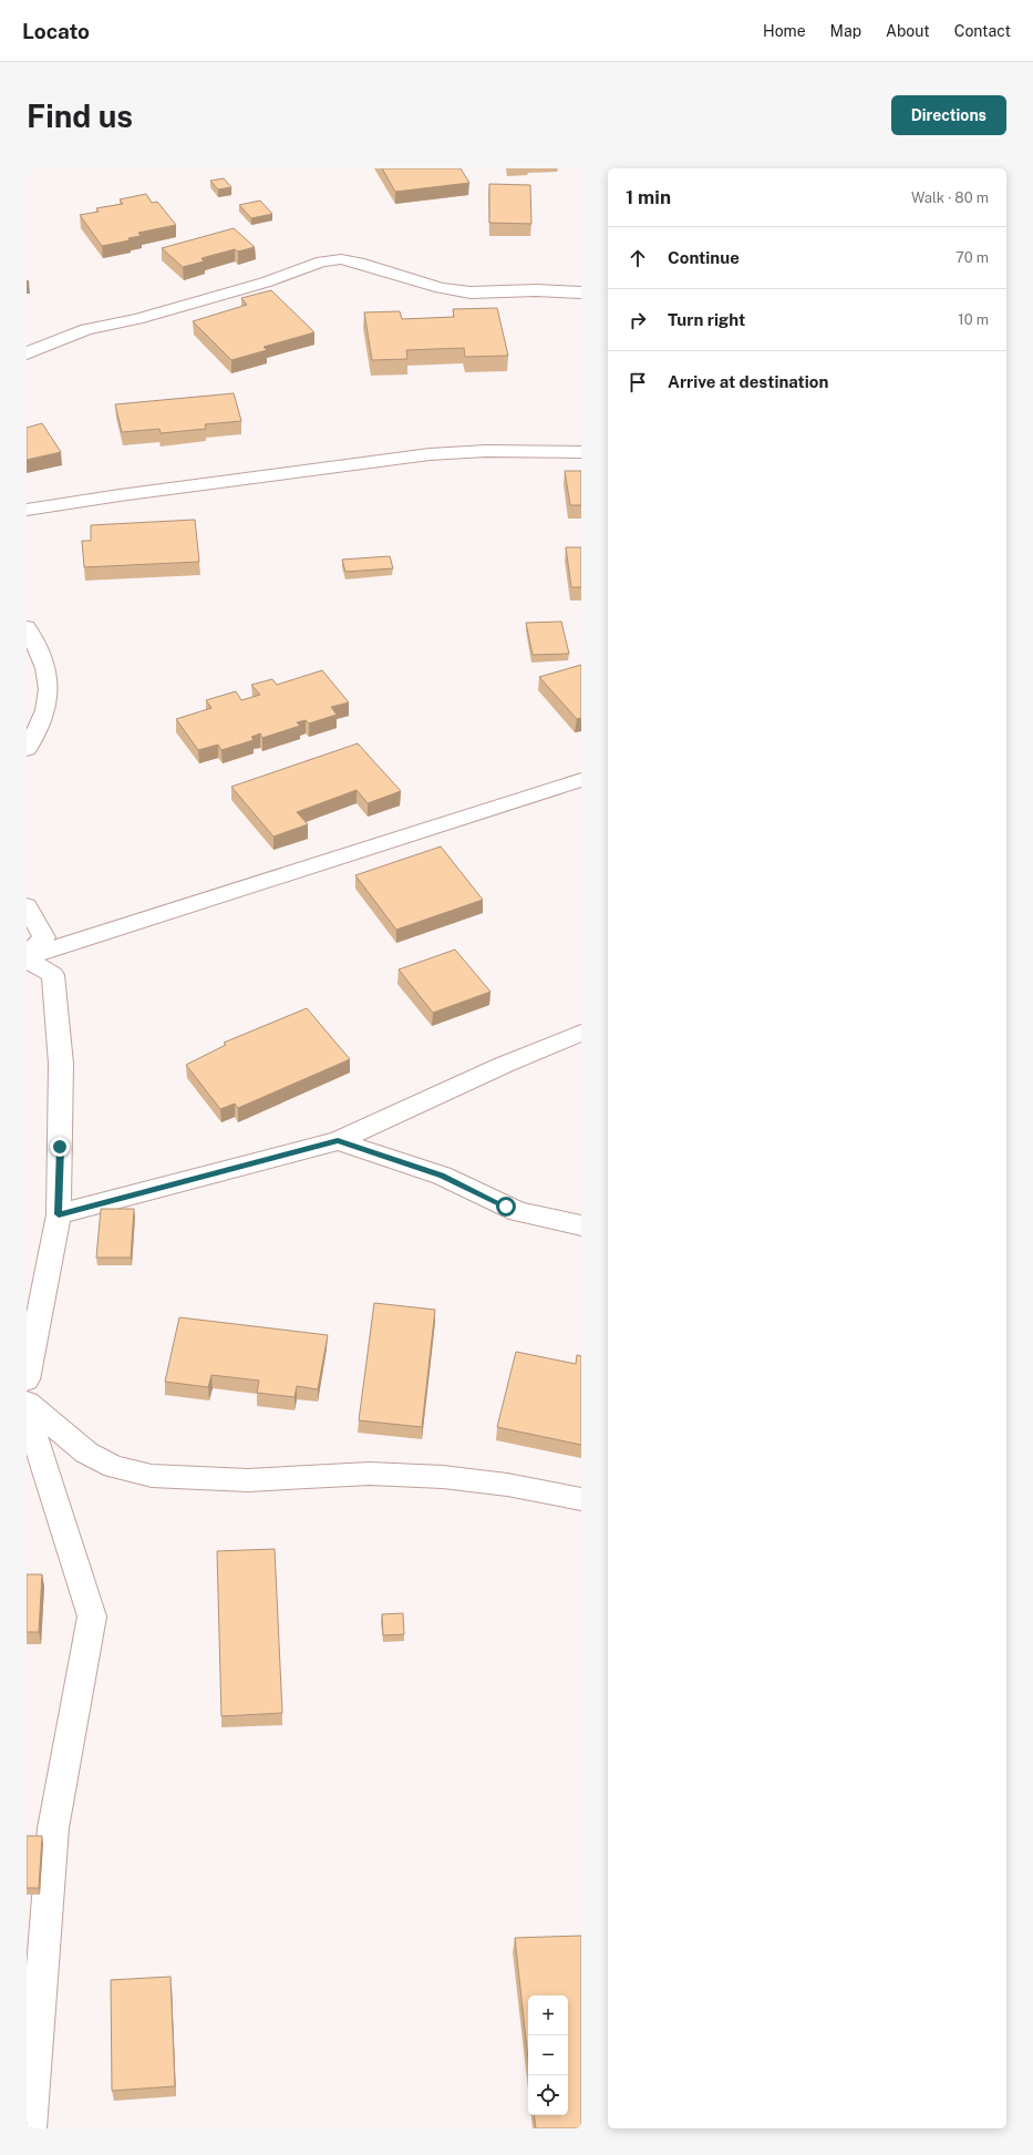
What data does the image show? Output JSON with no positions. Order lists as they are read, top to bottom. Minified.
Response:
{"page":{"header":"Locato","nav":["Home","Map","About","Contact"],"buttons":"Directions","title":"Find us","heading":["1 min","Walk · 80 m"],"list":[["Continue","70 m"],["Turn right","10 m"],"Arrive at destination"],"map_buttons":["+","−"]}}
